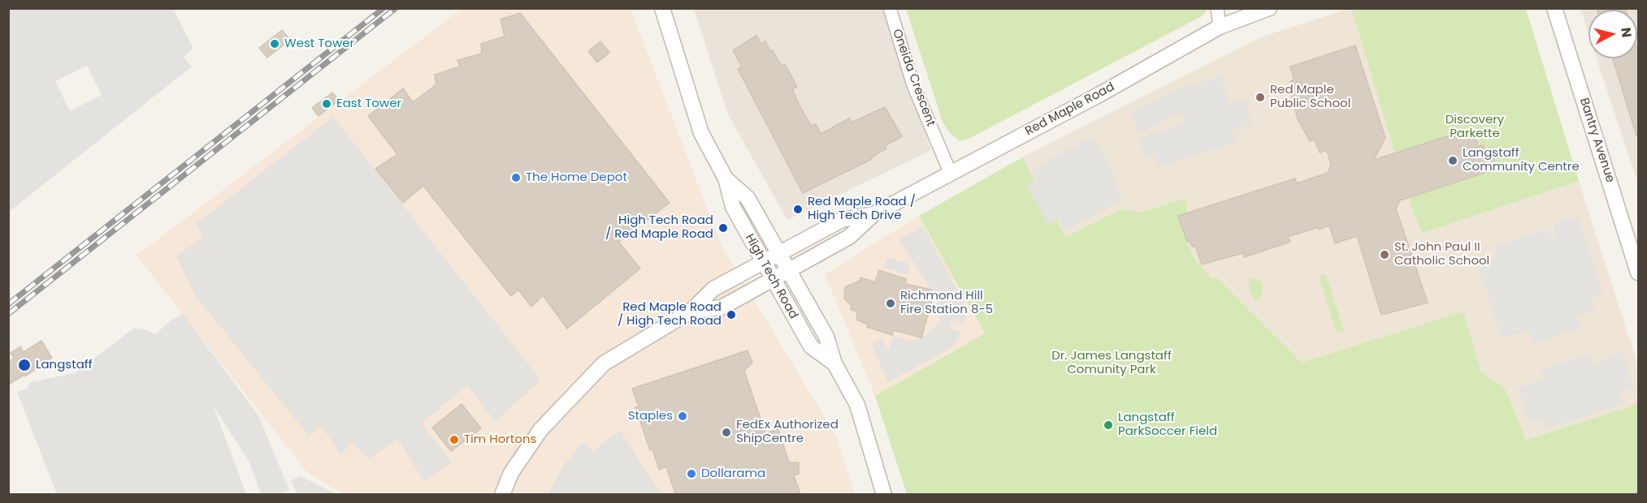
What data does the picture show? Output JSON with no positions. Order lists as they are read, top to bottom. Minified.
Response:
{"streets":{"street":["Oneida Crescent","Red Maple Road","Bantry Avenue","High Tech Road"]},"crossings":[["Oneida Crescent","Red Maple Road"],["Red Maple Road","High Tech Road"]],"parks":["Discovery Parkette","Dr. James Langstaff Comunity Park"],"places":["West Tower","Red Maple Public School","East Tower","Langstaff Community Centre","The Home Depot","Red Maple Road / High Tech Drive","High Tech Road / Red Maple Road","St. John Paul II Catholic School","Richmond Hill Fire Station 8-5","Red Maple Road / High Tech Road","Langstaff","Staples","Langstaff ParkSoccer Field","FedEx Authorized ShipCentre","Tim Hortons","Dollarama"],"north":"right"}
